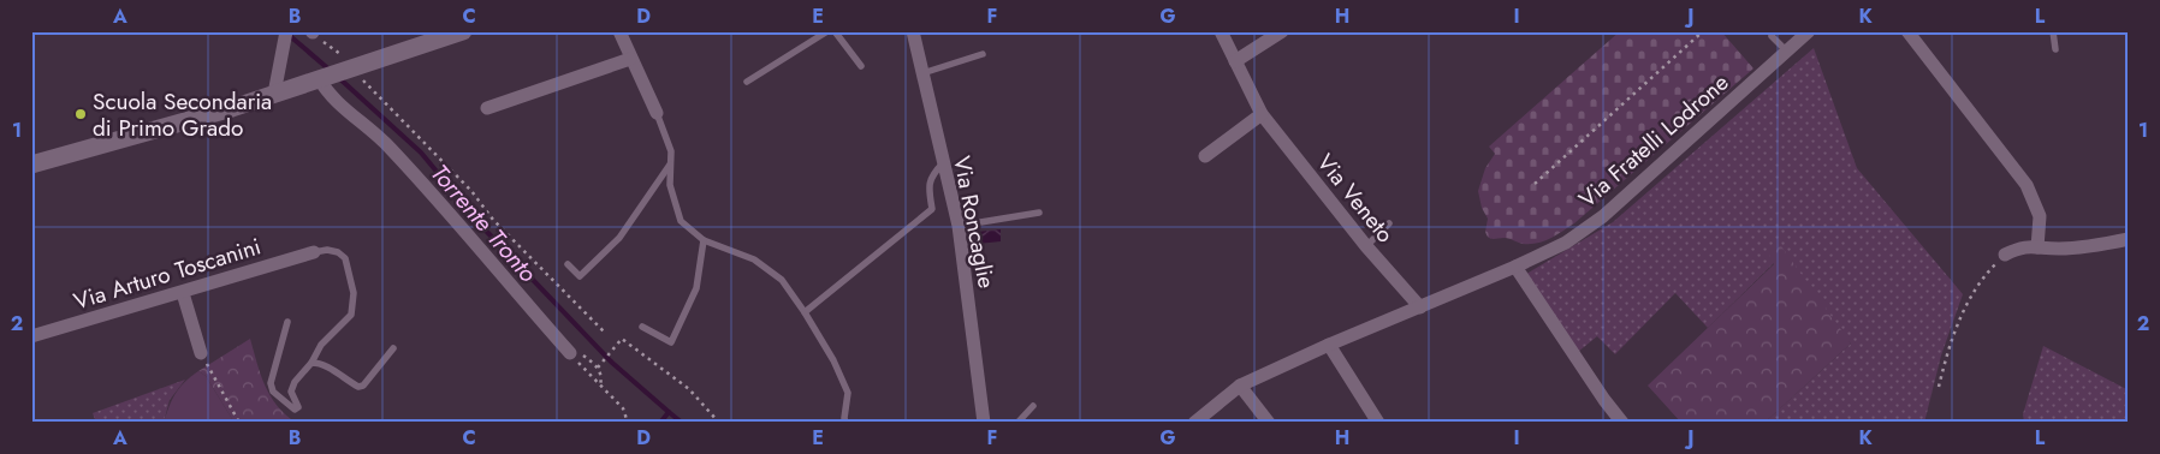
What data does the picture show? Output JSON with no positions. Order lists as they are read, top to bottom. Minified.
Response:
{"streets":{"street":["Via Fratelli Lodrone","Via Veneto","Via Roncaglie","Via Arturo Toscanini"]},"crossings":[["Via Fratelli Lodrone","Via Veneto"]],"water":["Torrente Tronto"],"places":["Scuola Secondaria di Primo Grado"],"grid":{"columns":["A","B","C","D","E","F","G","H","I","J","K","L"],"rows":["1","2"]}}
